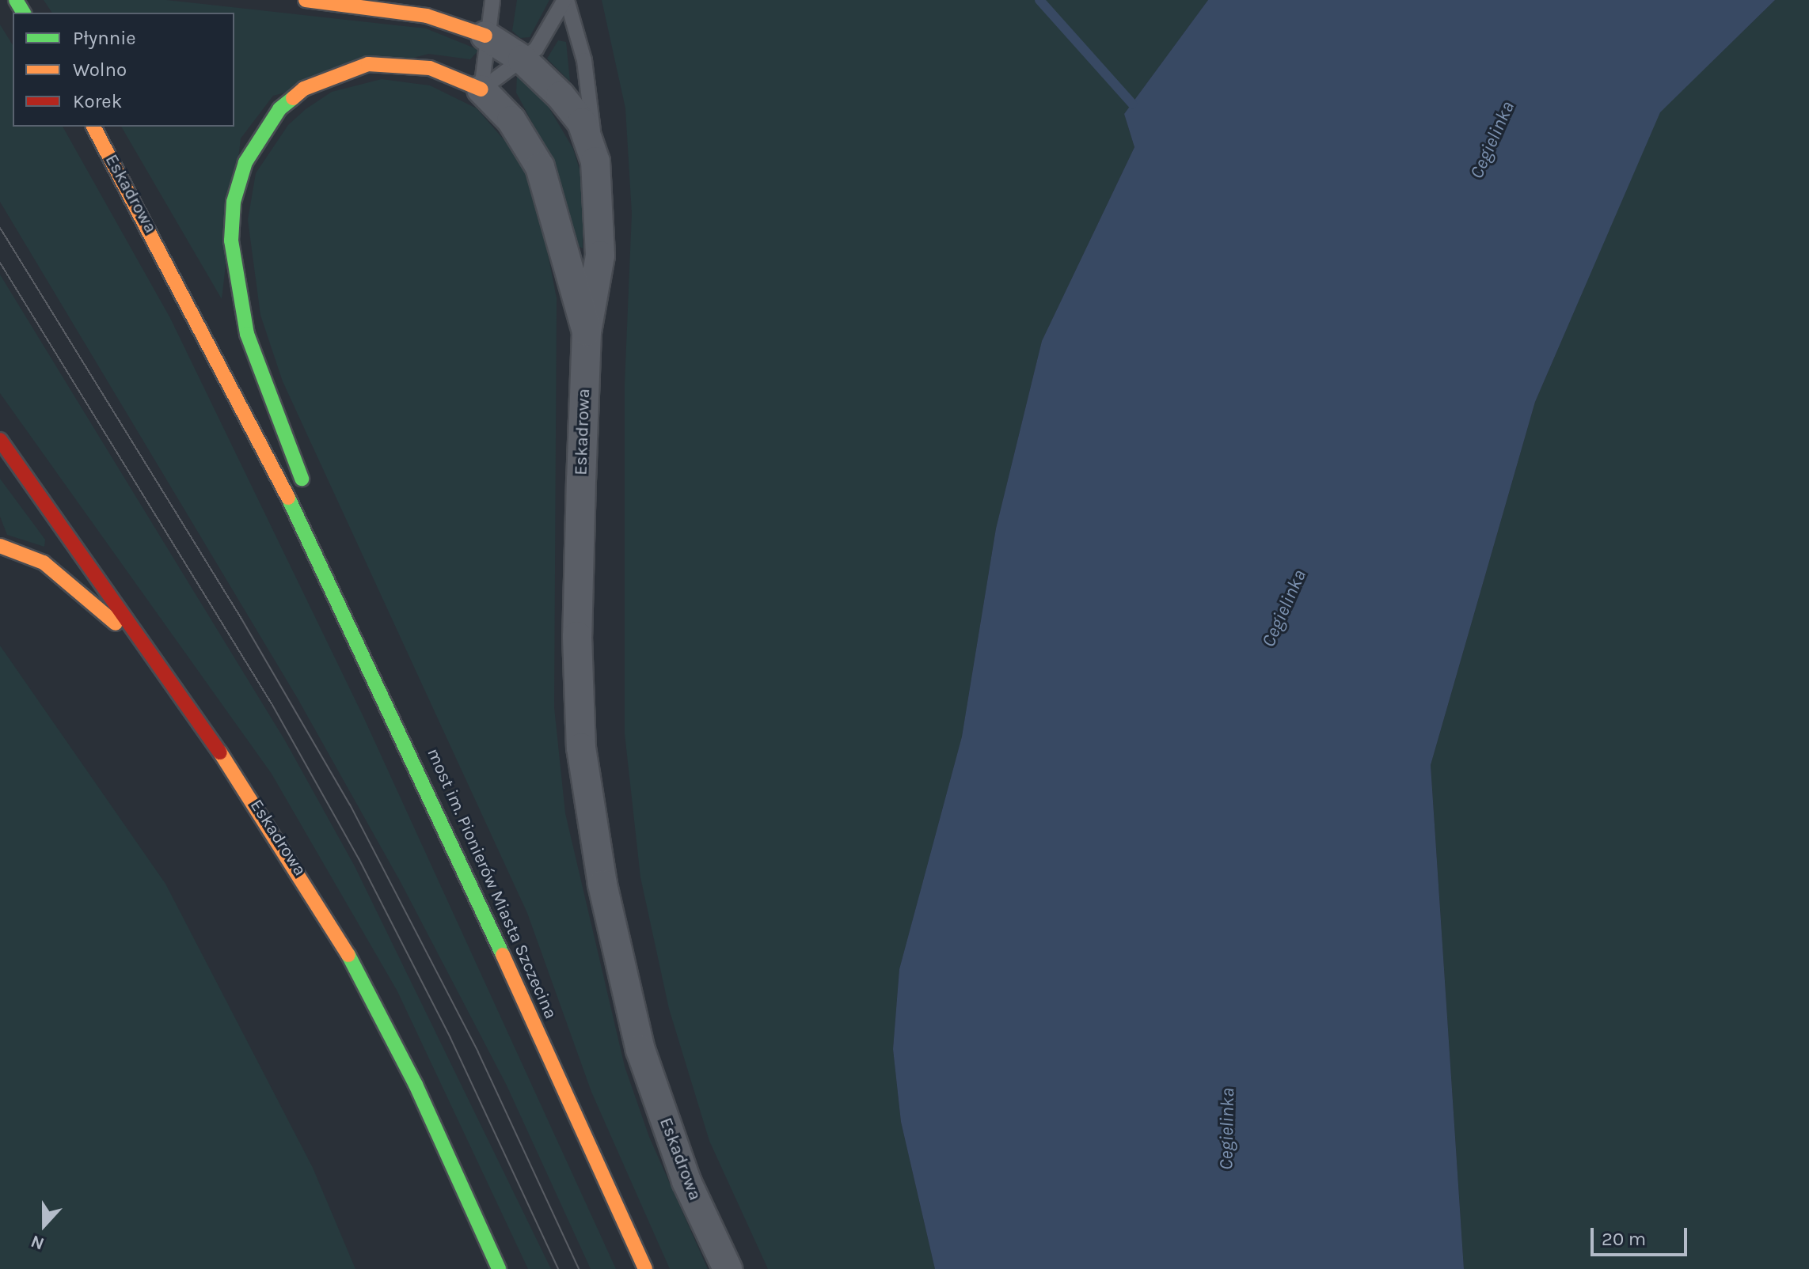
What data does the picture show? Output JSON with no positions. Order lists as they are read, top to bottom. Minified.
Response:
{"streets":{"main road":["Eskadrowa","most im. Pionierów Miasta Szczecina"]},"crossings":[["Eskadrowa","most im. Pionierów Miasta Szczecina"]],"water":["Cegielinka"],"legend":["Płynnie","Wolno","Korek"],"scale_bar":"20 m","north":"bottom"}
